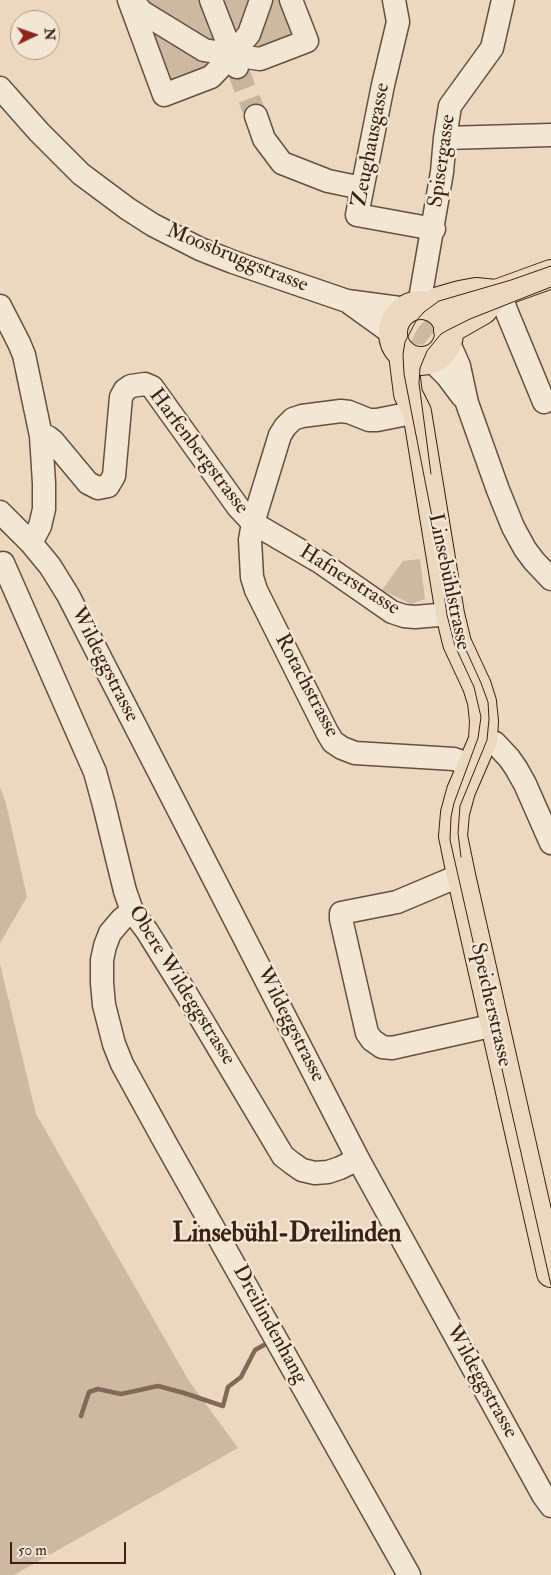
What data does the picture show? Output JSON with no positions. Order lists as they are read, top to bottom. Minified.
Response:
{"streets":{"main road":["Linsebühlstrasse","Speicherstrasse"],"street":["Zeughausgasse","Spisergasse","Moosbruggstrasse","Harfenbergstrasse","Hafnerstrasse","Wildeggstrasse","Rotachstrasse","Obere Wildeggstrasse","Dreilindenhang"]},"crossings":[["Zeughausgasse","Spisergasse"],["Spisergasse","Moosbruggstrasse"],["Moosbruggstrasse","Linsebühlstrasse"],["Harfenbergstrasse","Hafnerstrasse"],["Harfenbergstrasse","Linsebühlstrasse"],["Harfenbergstrasse","Rotachstrasse"],["Hafnerstrasse","Linsebühlstrasse"],["Hafnerstrasse","Rotachstrasse"],["Linsebühlstrasse","Speicherstrasse"],["Wildeggstrasse","Obere Wildeggstrasse"],["Rotachstrasse","Speicherstrasse"],["Obere Wildeggstrasse","Dreilindenhang"]],"districts":["Linsebühl-Dreilinden"],"scale_bar":"50 m","north":"right"}
